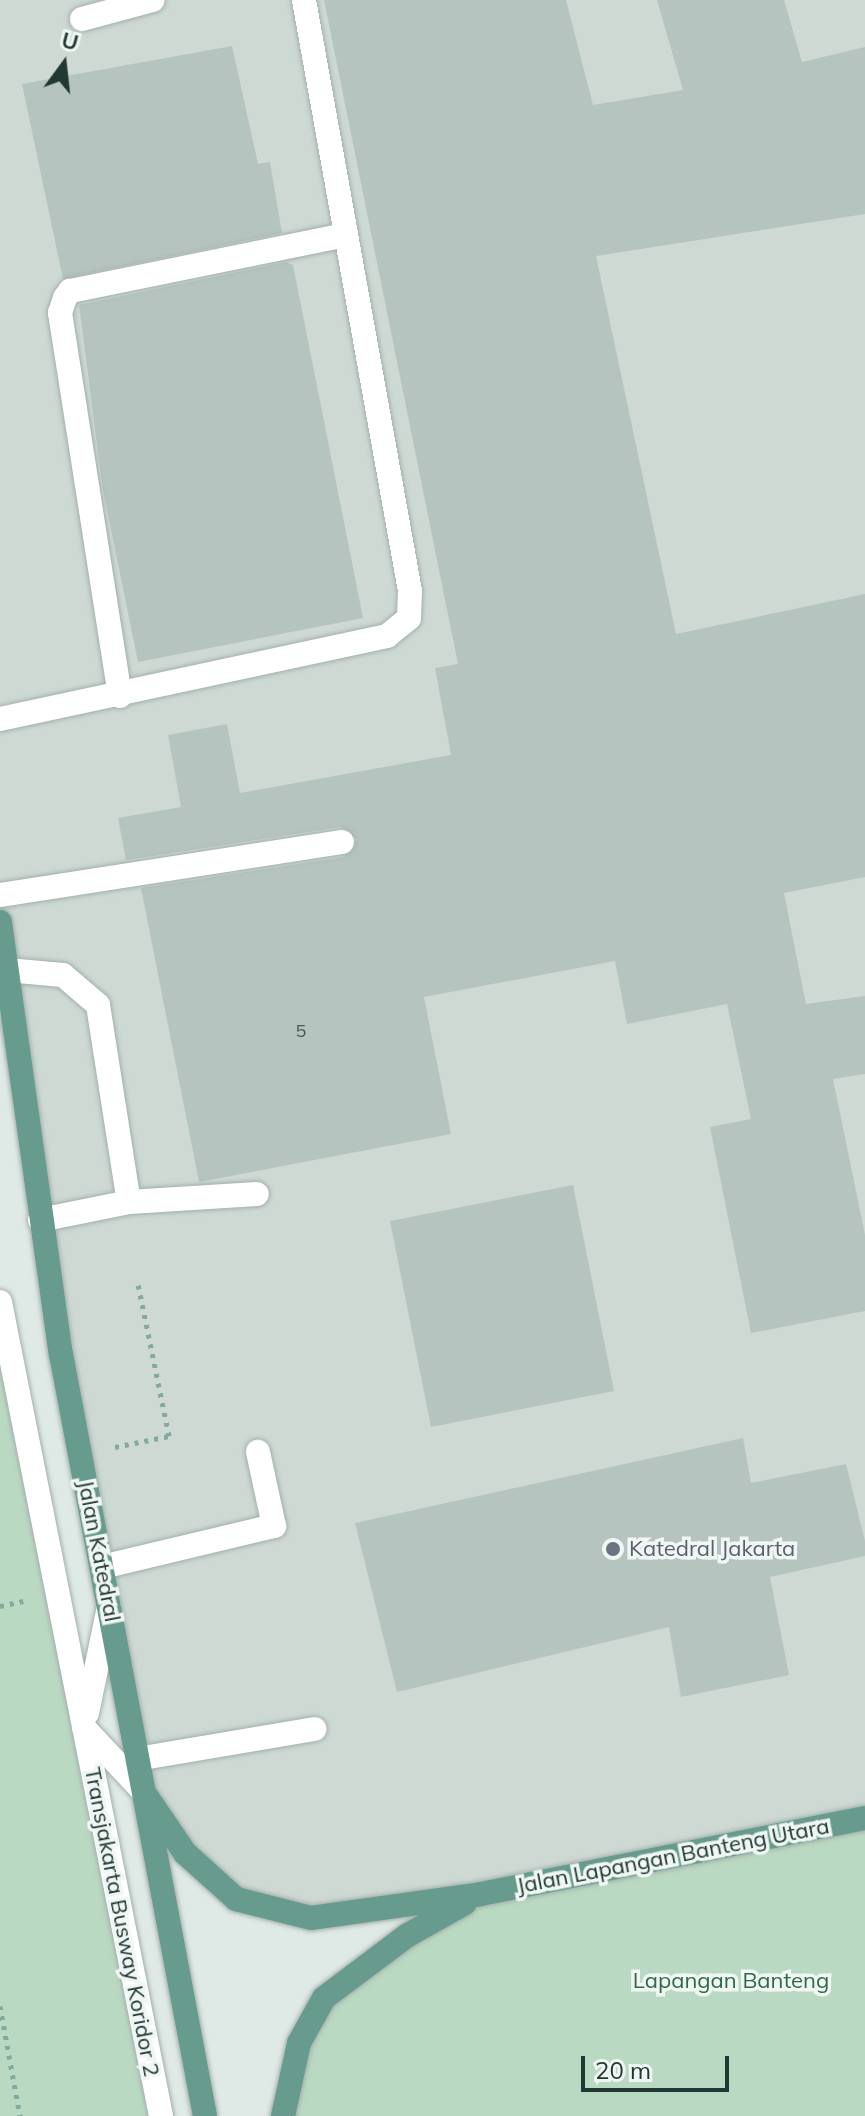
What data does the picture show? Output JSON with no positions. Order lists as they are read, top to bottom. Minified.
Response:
{"streets":{"main road":["Jalan Katedral","Jalan Lapangan Banteng Utara"],"lane":["Transjakarta Busway Koridor 2"]},"crossings":[["Jalan Katedral","Jalan Lapangan Banteng Utara"]],"parks":["Lapangan Banteng"],"places":["Katedral Jakarta"],"house_numbers":["5"],"scale_bar":"20 m","north":"top"}
